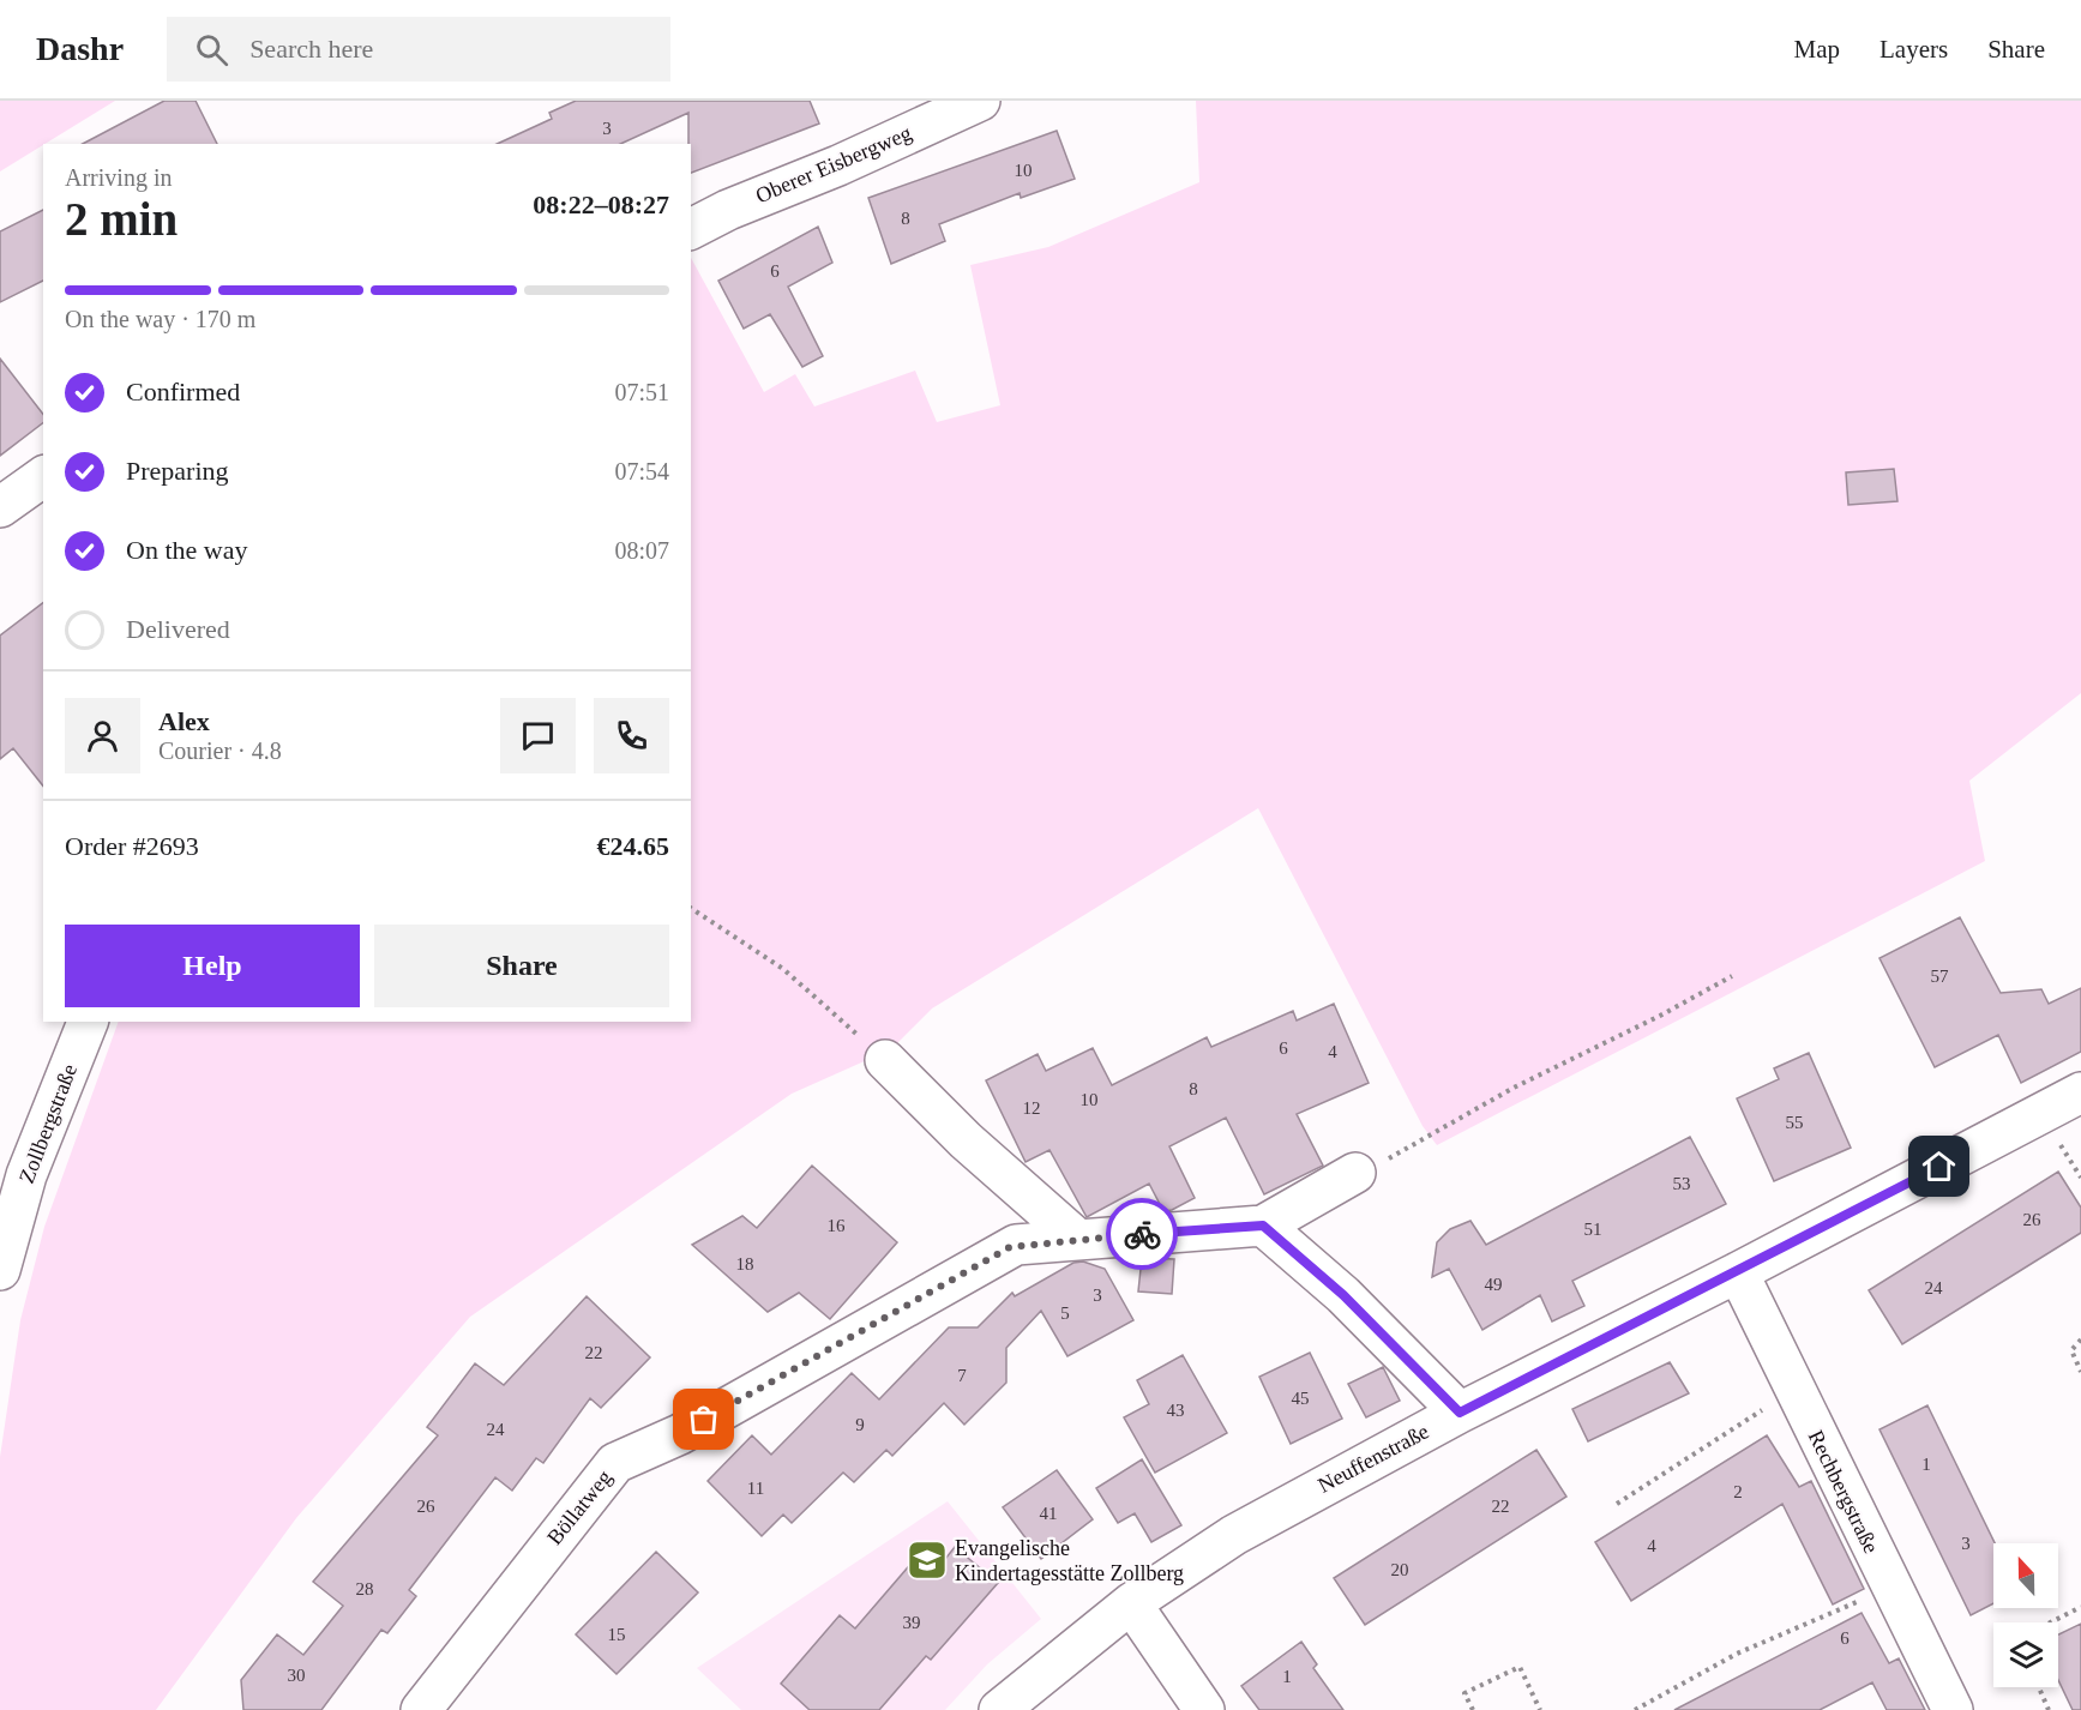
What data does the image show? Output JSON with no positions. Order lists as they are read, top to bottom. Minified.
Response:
{"streets":{"street":["Oberer Eisbergweg","Zollbergstraße","Neuffenstraße","Rechbergstraße","Böllatweg"]},"crossings":[["Neuffenstraße","Rechbergstraße"]],"places":{"school or university":["Evangelische Kindertagesstätte Zollberg"]},"house_numbers":["3","10","8","6","57","6","4","8","10","12","55","53","26","16","51","18","49","24","3","5","22","7","45","43","9","24","1","11","2","26","22","41","3","4","20","28","39","15","6","30","1"],"north":"top","page":{"header":"Dashr","search":"Search here","nav":["Map","Layers","Share"],"heading":["2 min","Arriving in","08:22–08:27"],"panel":["Alex","Courier · 4.8","Order #2693","€24.65"],"bar":"On the way · 170 m","list":[["Confirmed","07:51"],["Preparing","07:54"],["On the way","08:07"],"Delivered"],"buttons":["Help","Share"]}}
